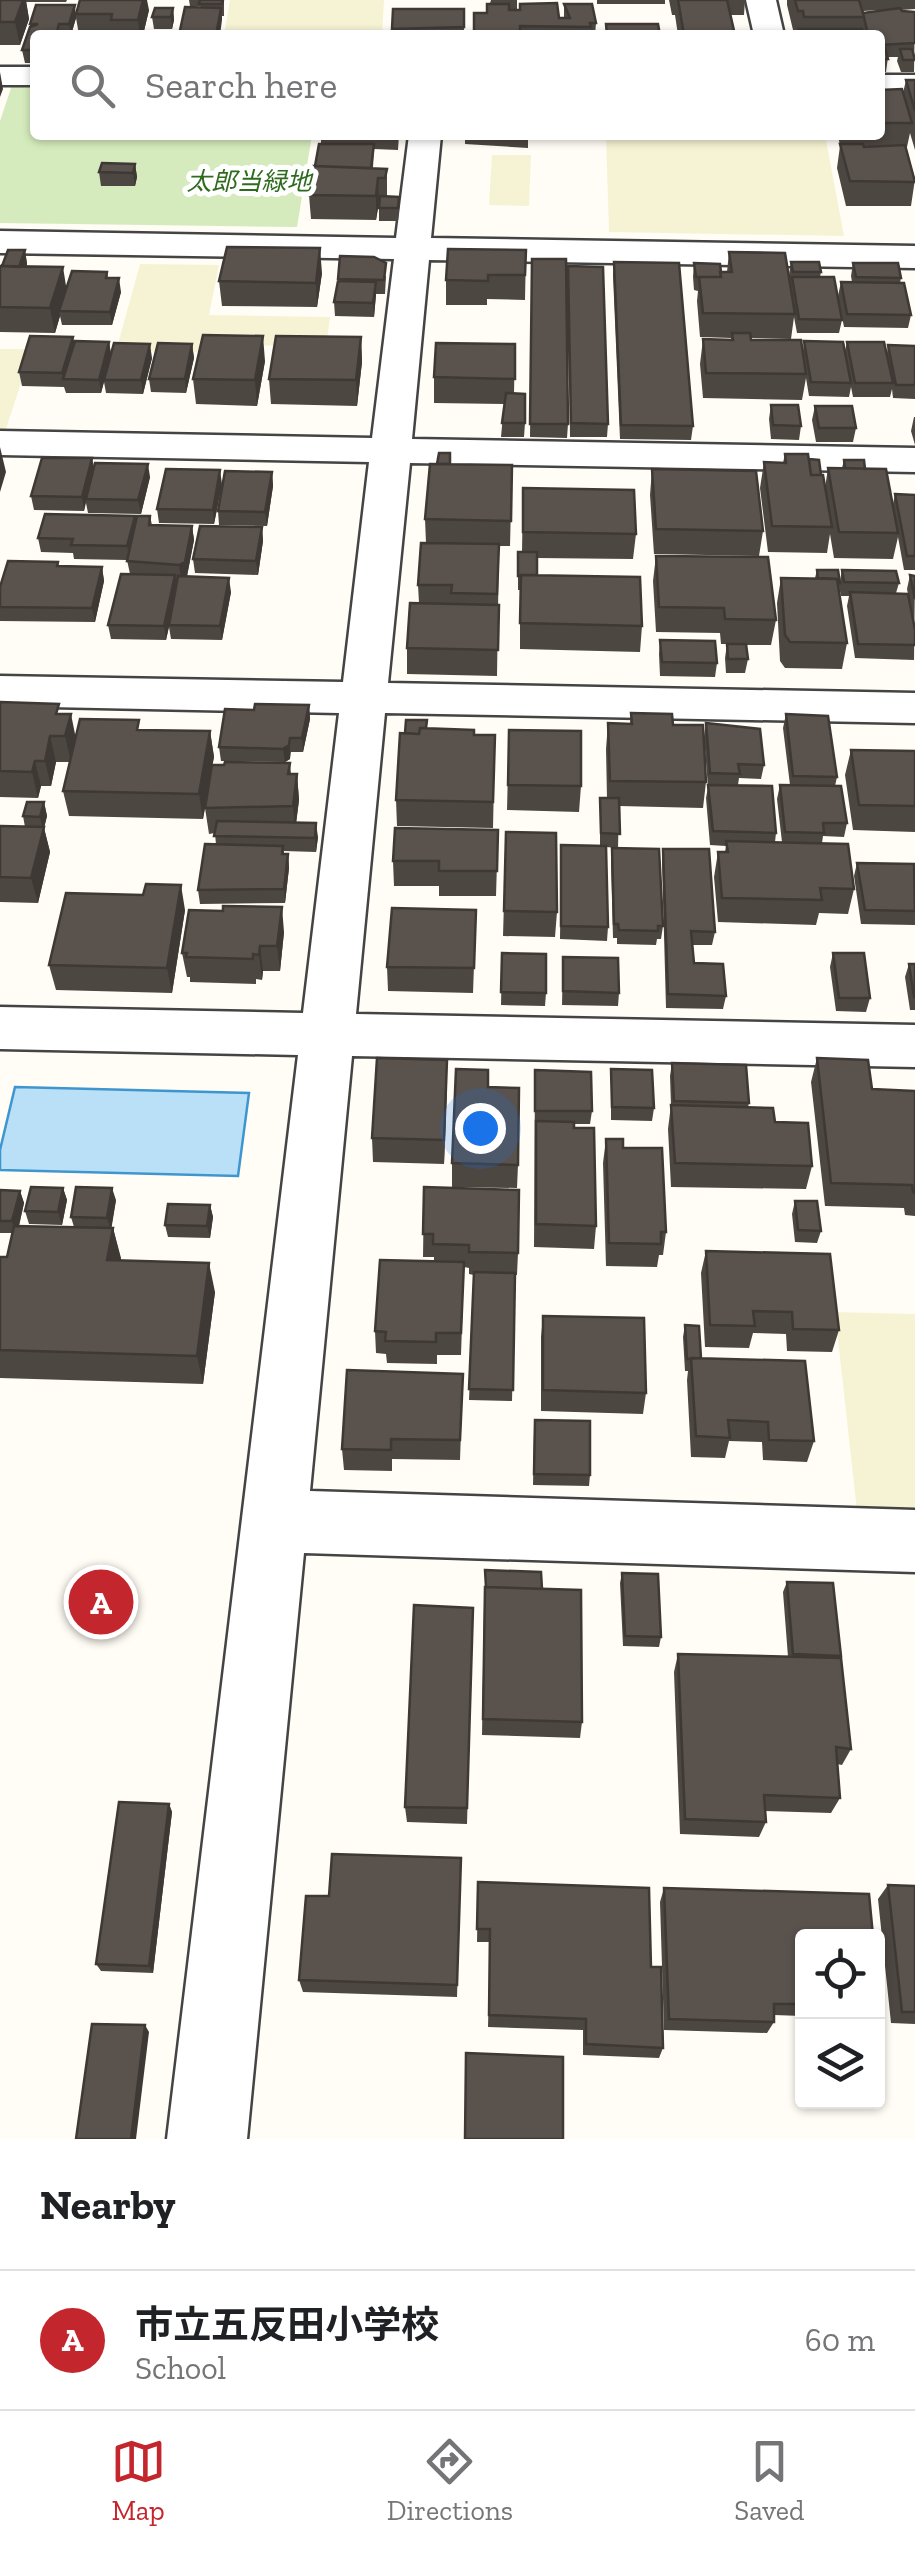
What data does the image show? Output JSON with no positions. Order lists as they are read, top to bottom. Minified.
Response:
{"parks":["太郎当緑地"],"page":{"search":"Search here","pins":"A","heading":"Nearby","list":[{"mark":"A","name":"市立五反田小学校","note":"School","value":"60 m"}],"nav":["Map","Directions","Saved"]}}
